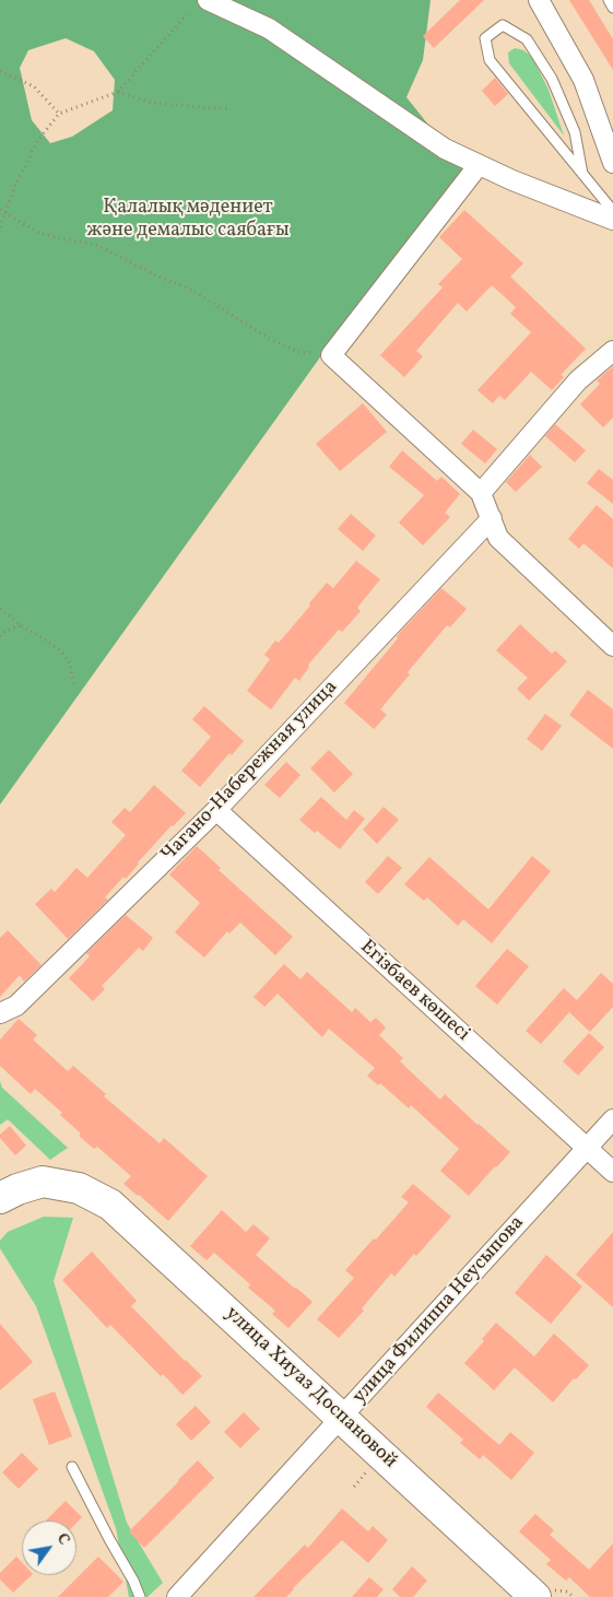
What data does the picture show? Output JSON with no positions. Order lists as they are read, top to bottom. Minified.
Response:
{"streets":{"main road":["улица Хиуаз Доспановой"],"street":["Чагано-Набережная улица","Егізбаев көшесі","улица Филиппа Неусыпова"]},"crossings":[["Чагано-Набережная улица","Егізбаев көшесі"],["Егізбаев көшесі","улица Филиппа Неусыпова"],["улица Филиппа Неусыпова","улица Хиуаз Доспановой"]],"parks":["Қалалық мәдениет және демалыс саябағы"],"north":"top right"}
